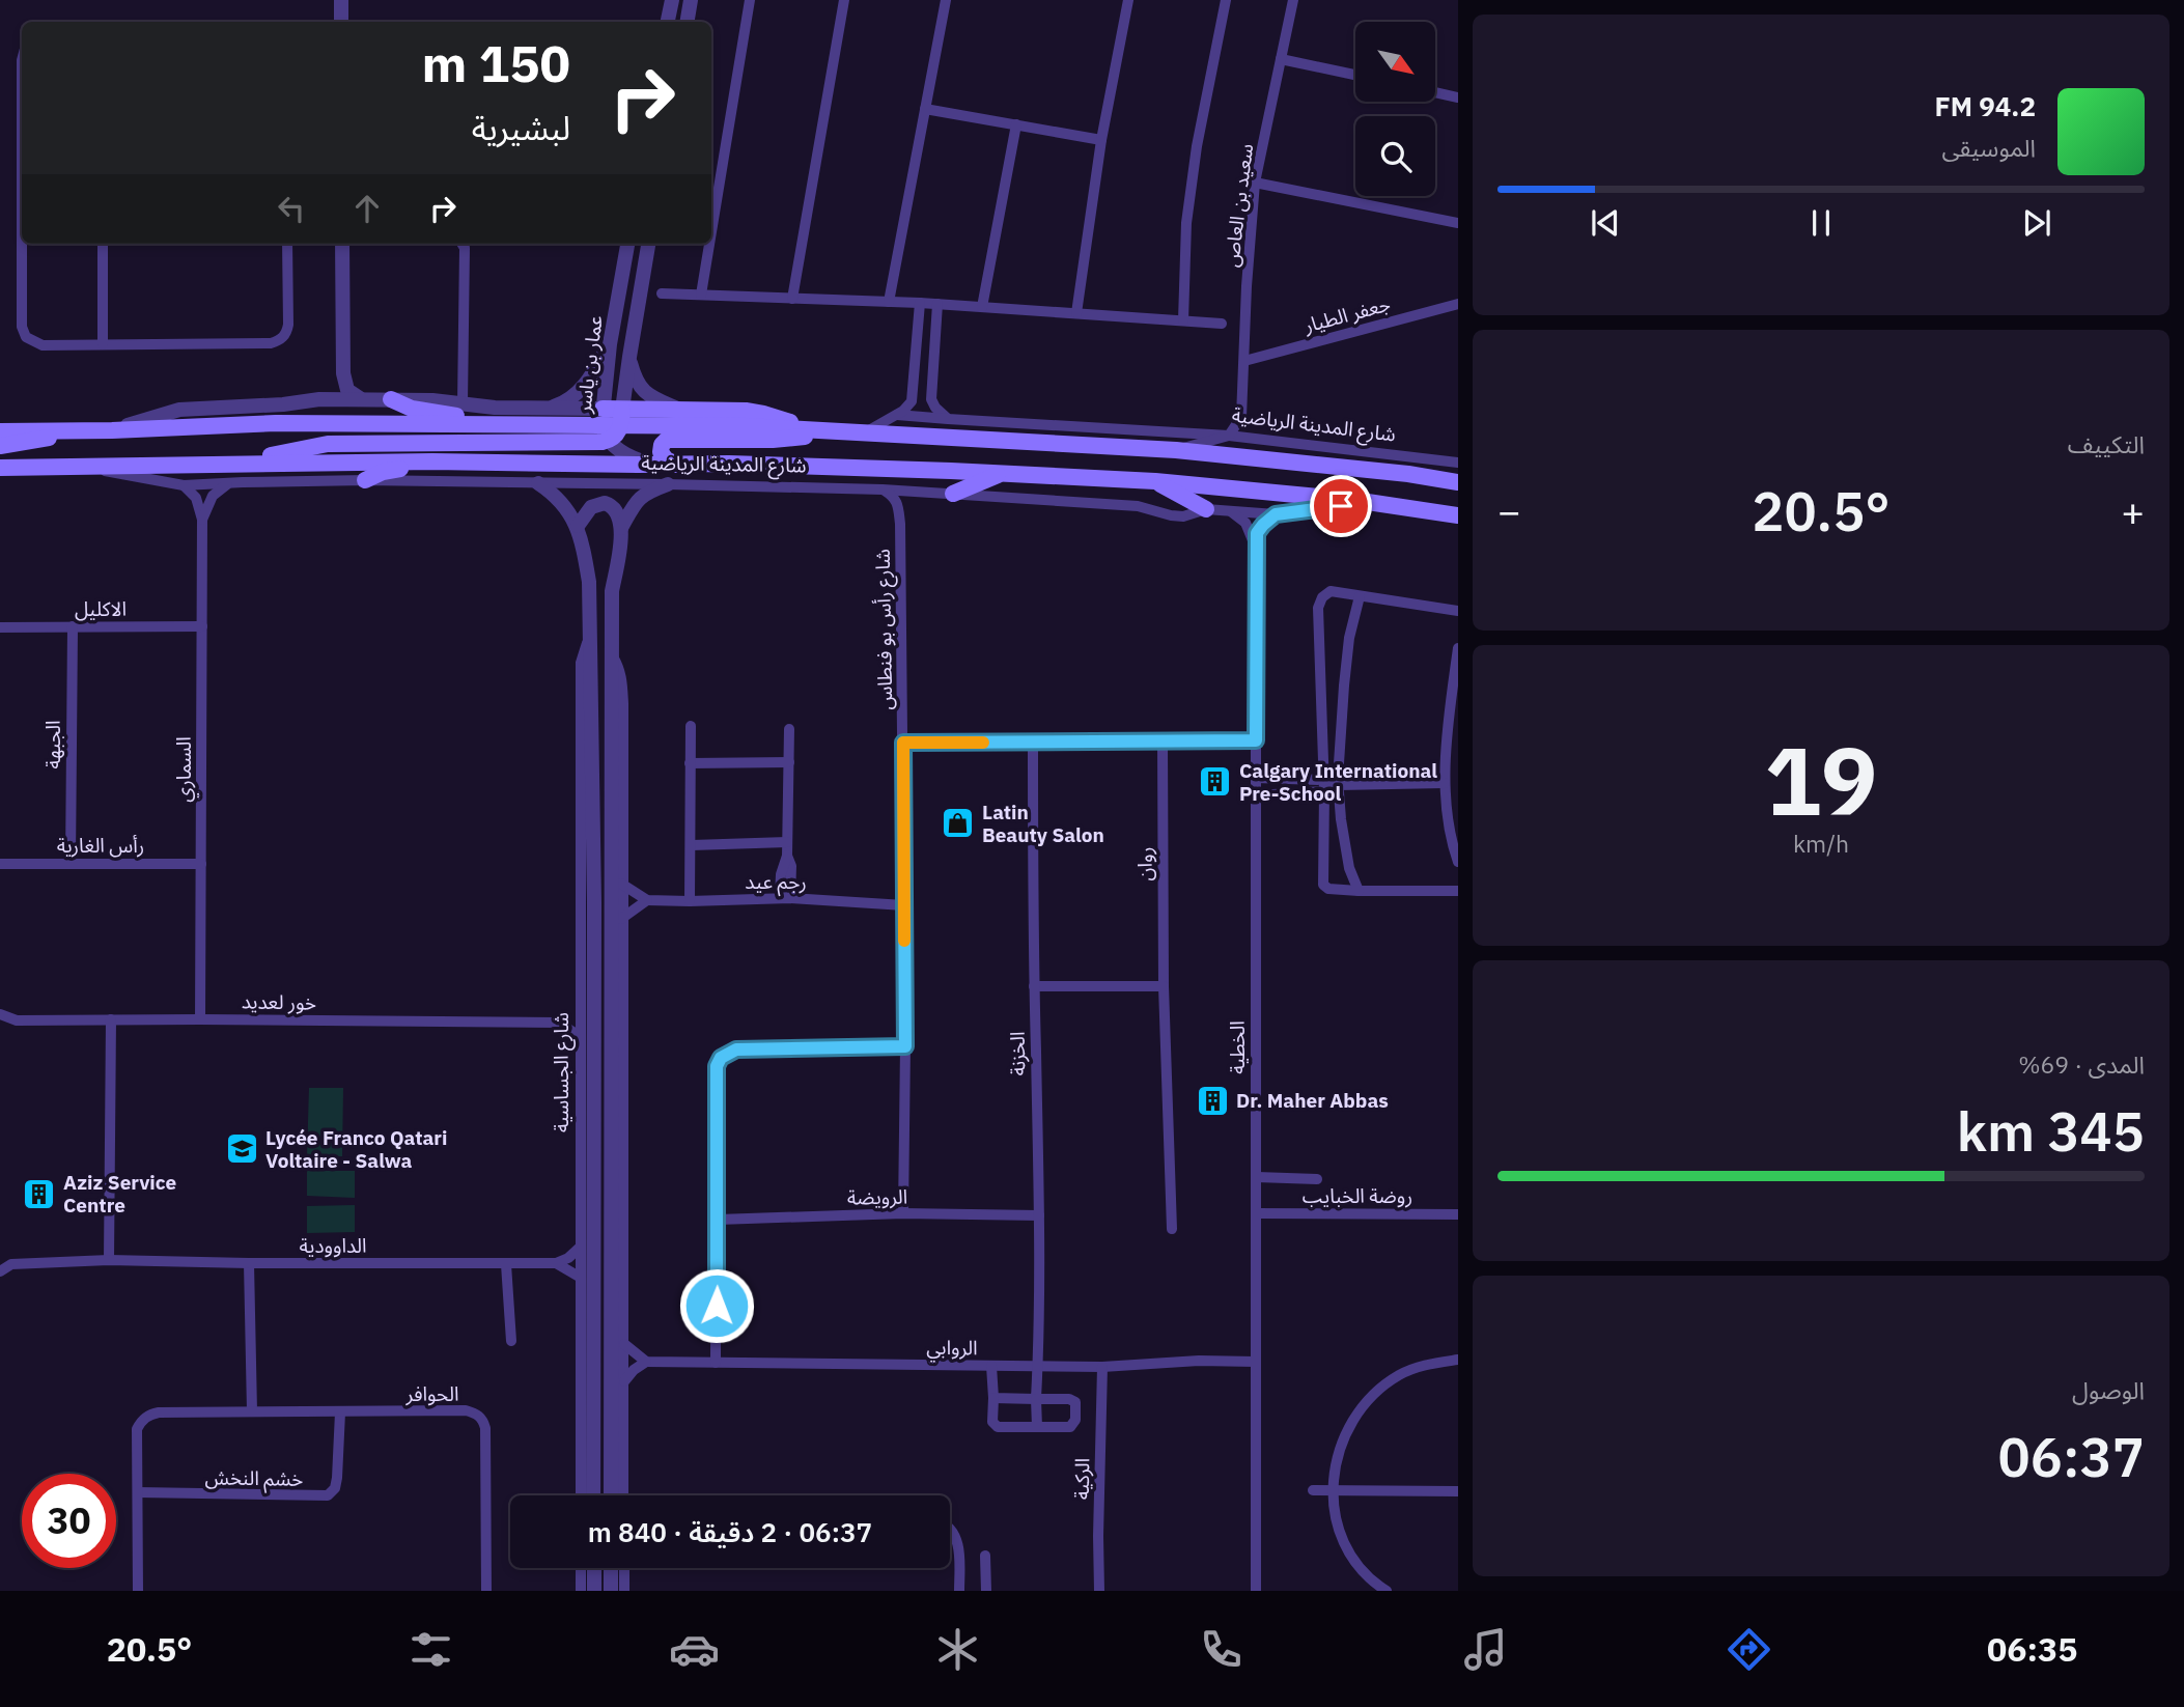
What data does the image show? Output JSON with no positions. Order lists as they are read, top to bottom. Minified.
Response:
{"streets":{"main road":["شارع المدينة الرياضية"],"street":["سعيد بن العاص","جعفر الطيار","عمار بن ياسر","الاكليل","شارع رأس بو فنطاس","الجبهة","السماري","رأس الغارية","روان","رجم عيد","خور لعديد","الخطية","الخزنة","شارع الجساسية","روضة الخبايب","الرويضة","الداوودية","الروابي","الحوافر","خشم النخش","الركية"]},"crossings":[["سعيد بن العاص","جعفر الطيار"],["عمار بن ياسر","شارع المدينة الرياضية"],["شارع المدينة الرياضية","شارع رأس بو فنطاس"],["شارع المدينة الرياضية","السماري"],["شارع المدينة الرياضية","الخطية"],["الاكليل","الجبهة"],["الاكليل","السماري"],["شارع رأس بو فنطاس","رجم عيد"],["شارع رأس بو فنطاس","الرويضة"],["الجبهة","رأس الغارية"],["السماري","رأس الغارية"],["السماري","خور لعديد"],["الخطية","روضة الخبايب"],["الخطية","الروابي"],["الخزنة","الرويضة"],["الخزنة","الروابي"],["الروابي","الركية"],["الحوافر","خشم النخش"]],"places":{"building":["Calgary International Pre-School","Dr. Maher Abbas","Aziz Service Centre"],"shop":["Latin Beauty Salon"],"school or university":["Lycée Franco Qatari Voltaire - Salwa"]},"north":"bottom right","page":{"turn":["150 m","لبشيرية"],"song":["94.2 FM","الموسيقى"],"tile":["التكييف",["19","km/h"],["المدى · 69%","345 km"],["الوصول","06:37"]],"heat":["−","20.5°","+"],"limit":"30","trip":"06:37 · 2 دقيقة · 840 m","tabs":["06:35","20.5°"]}}
